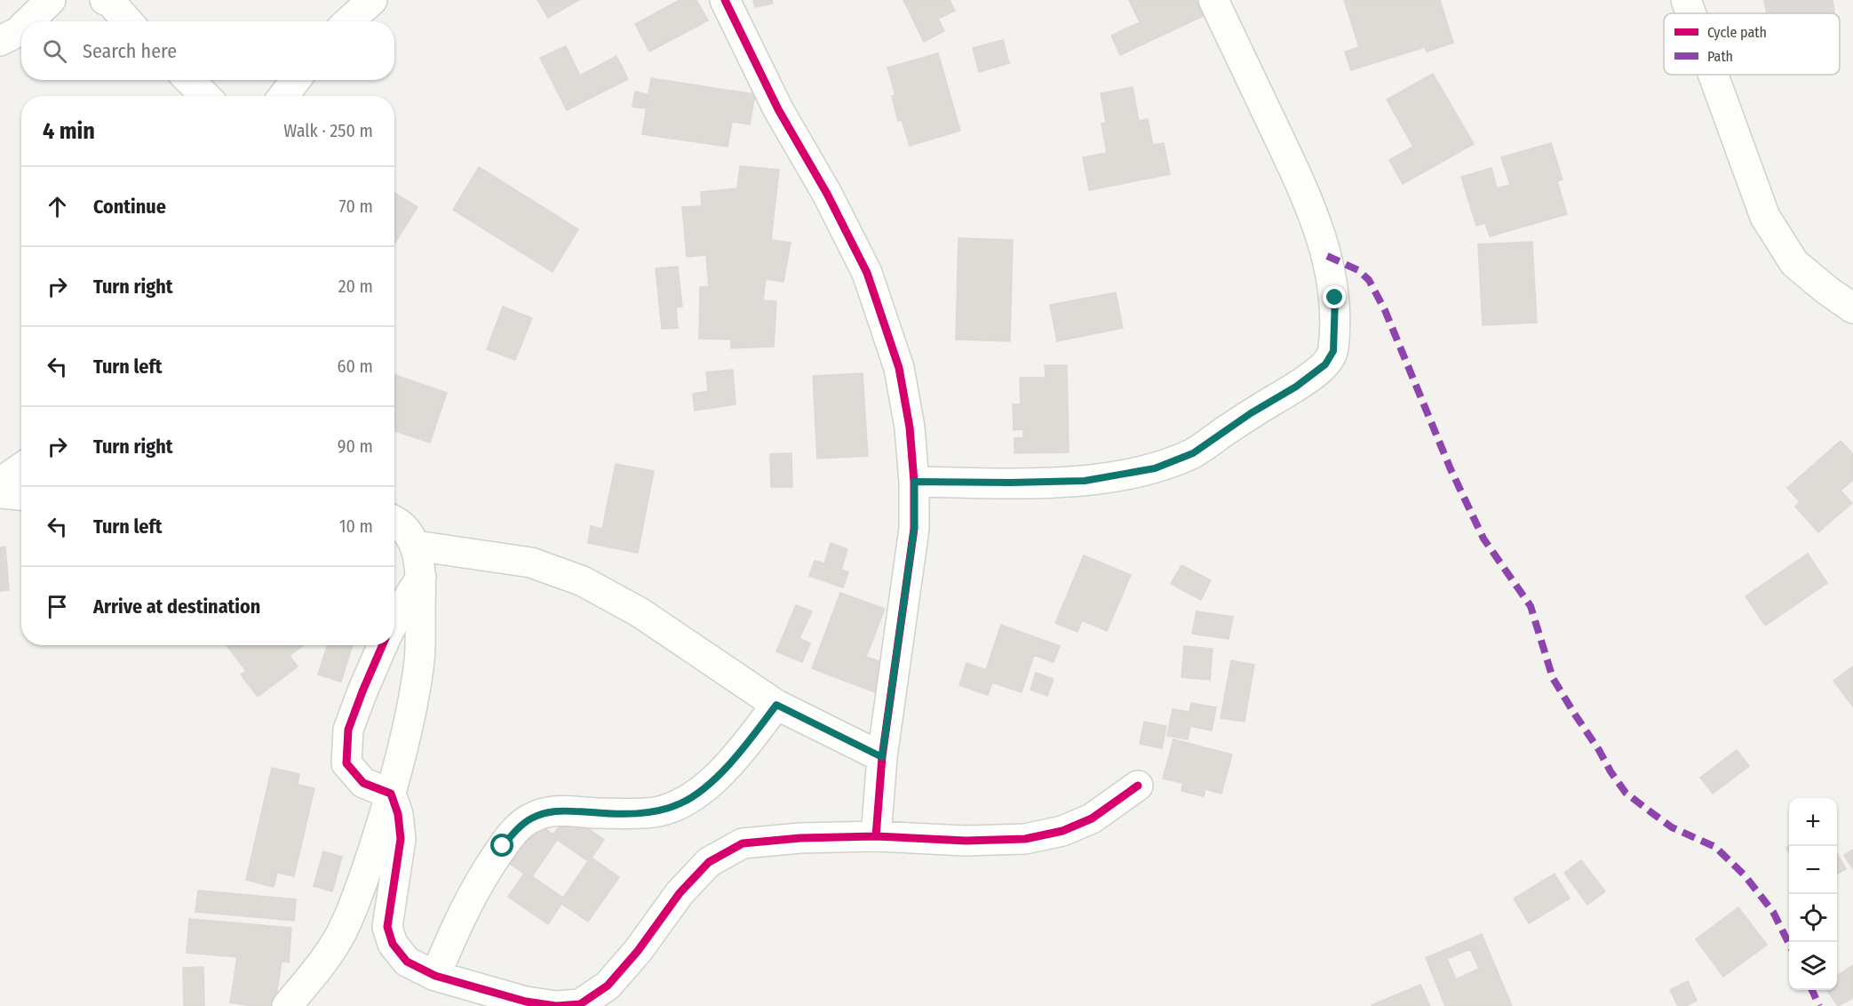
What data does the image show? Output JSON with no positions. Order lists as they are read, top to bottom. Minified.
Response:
{"legend":["Cycle path","Path"],"page":{"search":"Search here","heading":["4 min","Walk · 250 m"],"list":[["Continue","70 m"],["Turn right","20 m"],["Turn left","60 m"],["Turn right","90 m"],["Turn left","10 m"],"Arrive at destination"],"map_buttons":["+","−"]}}
